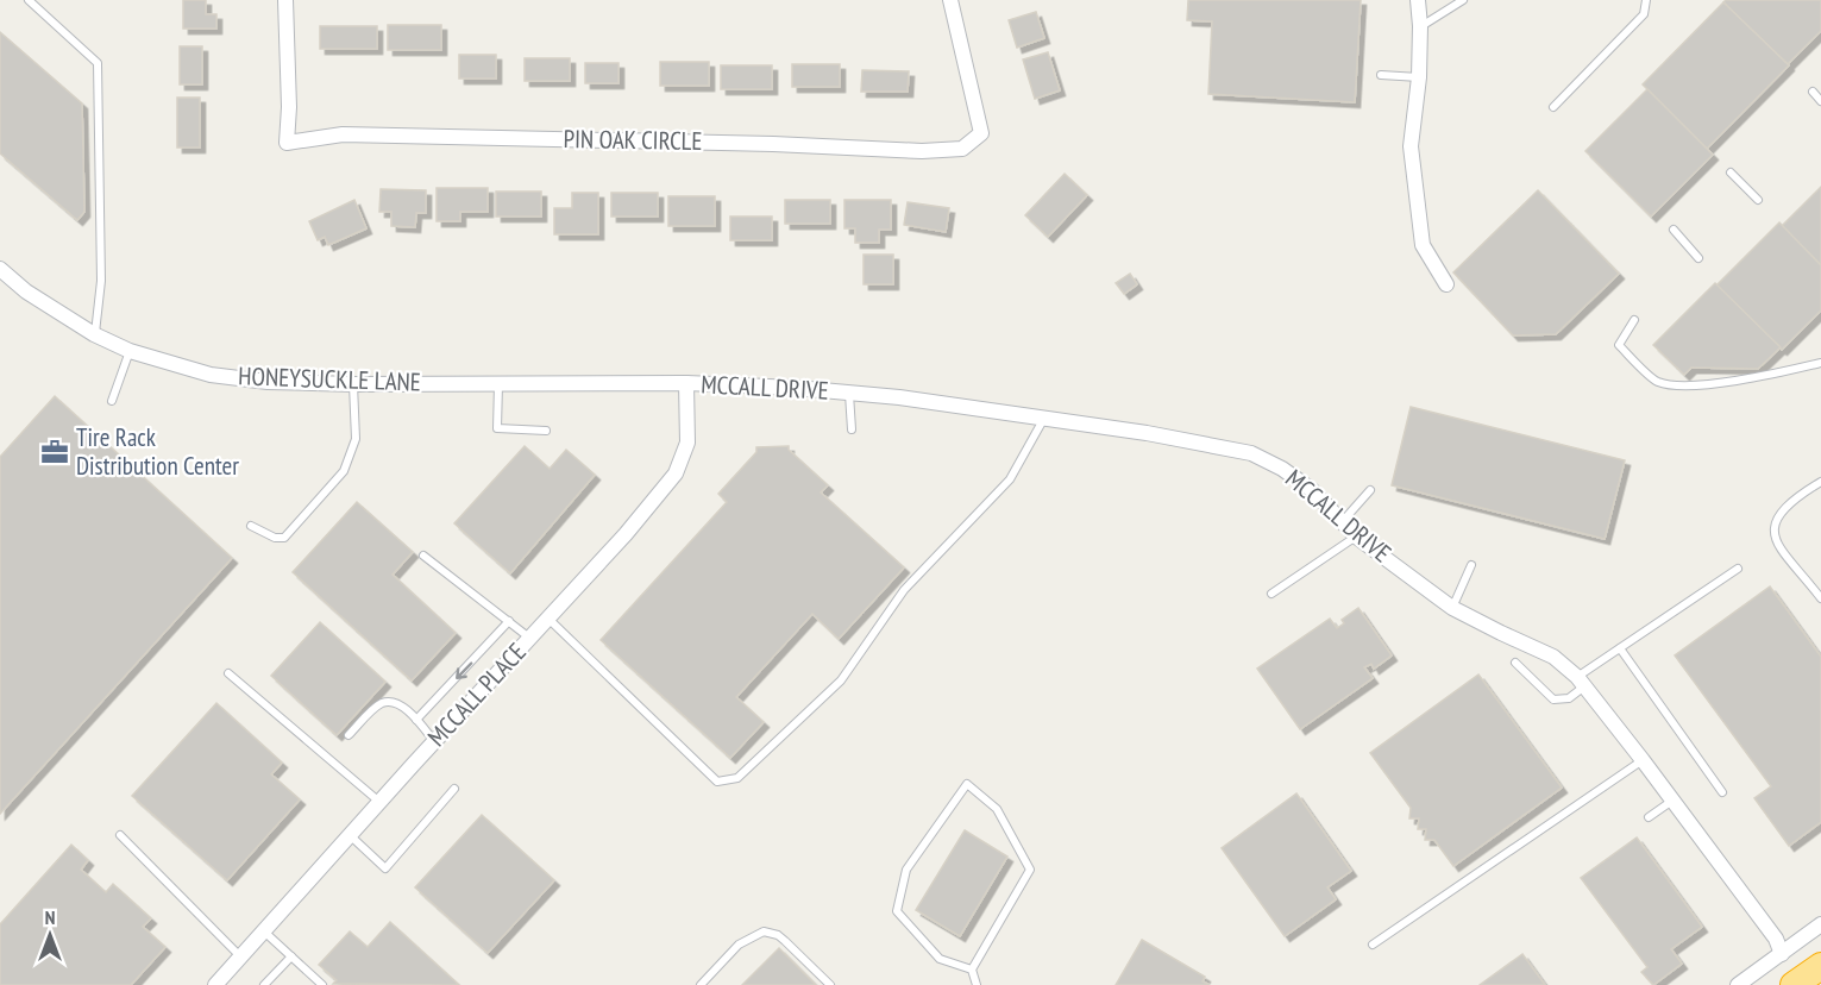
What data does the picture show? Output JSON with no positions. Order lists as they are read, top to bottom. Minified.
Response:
{"streets":{"street":["PIN OAK CIRCLE","HONEYSUCKLE LANE","MCCALL DRIVE","MCCALL PLACE"]},"crossings":[["HONEYSUCKLE LANE","MCCALL DRIVE"],["HONEYSUCKLE LANE","MCCALL PLACE"],["MCCALL DRIVE","MCCALL PLACE"]],"places":{"office":["Tire Rack Distribution Center"]},"north":"top"}
